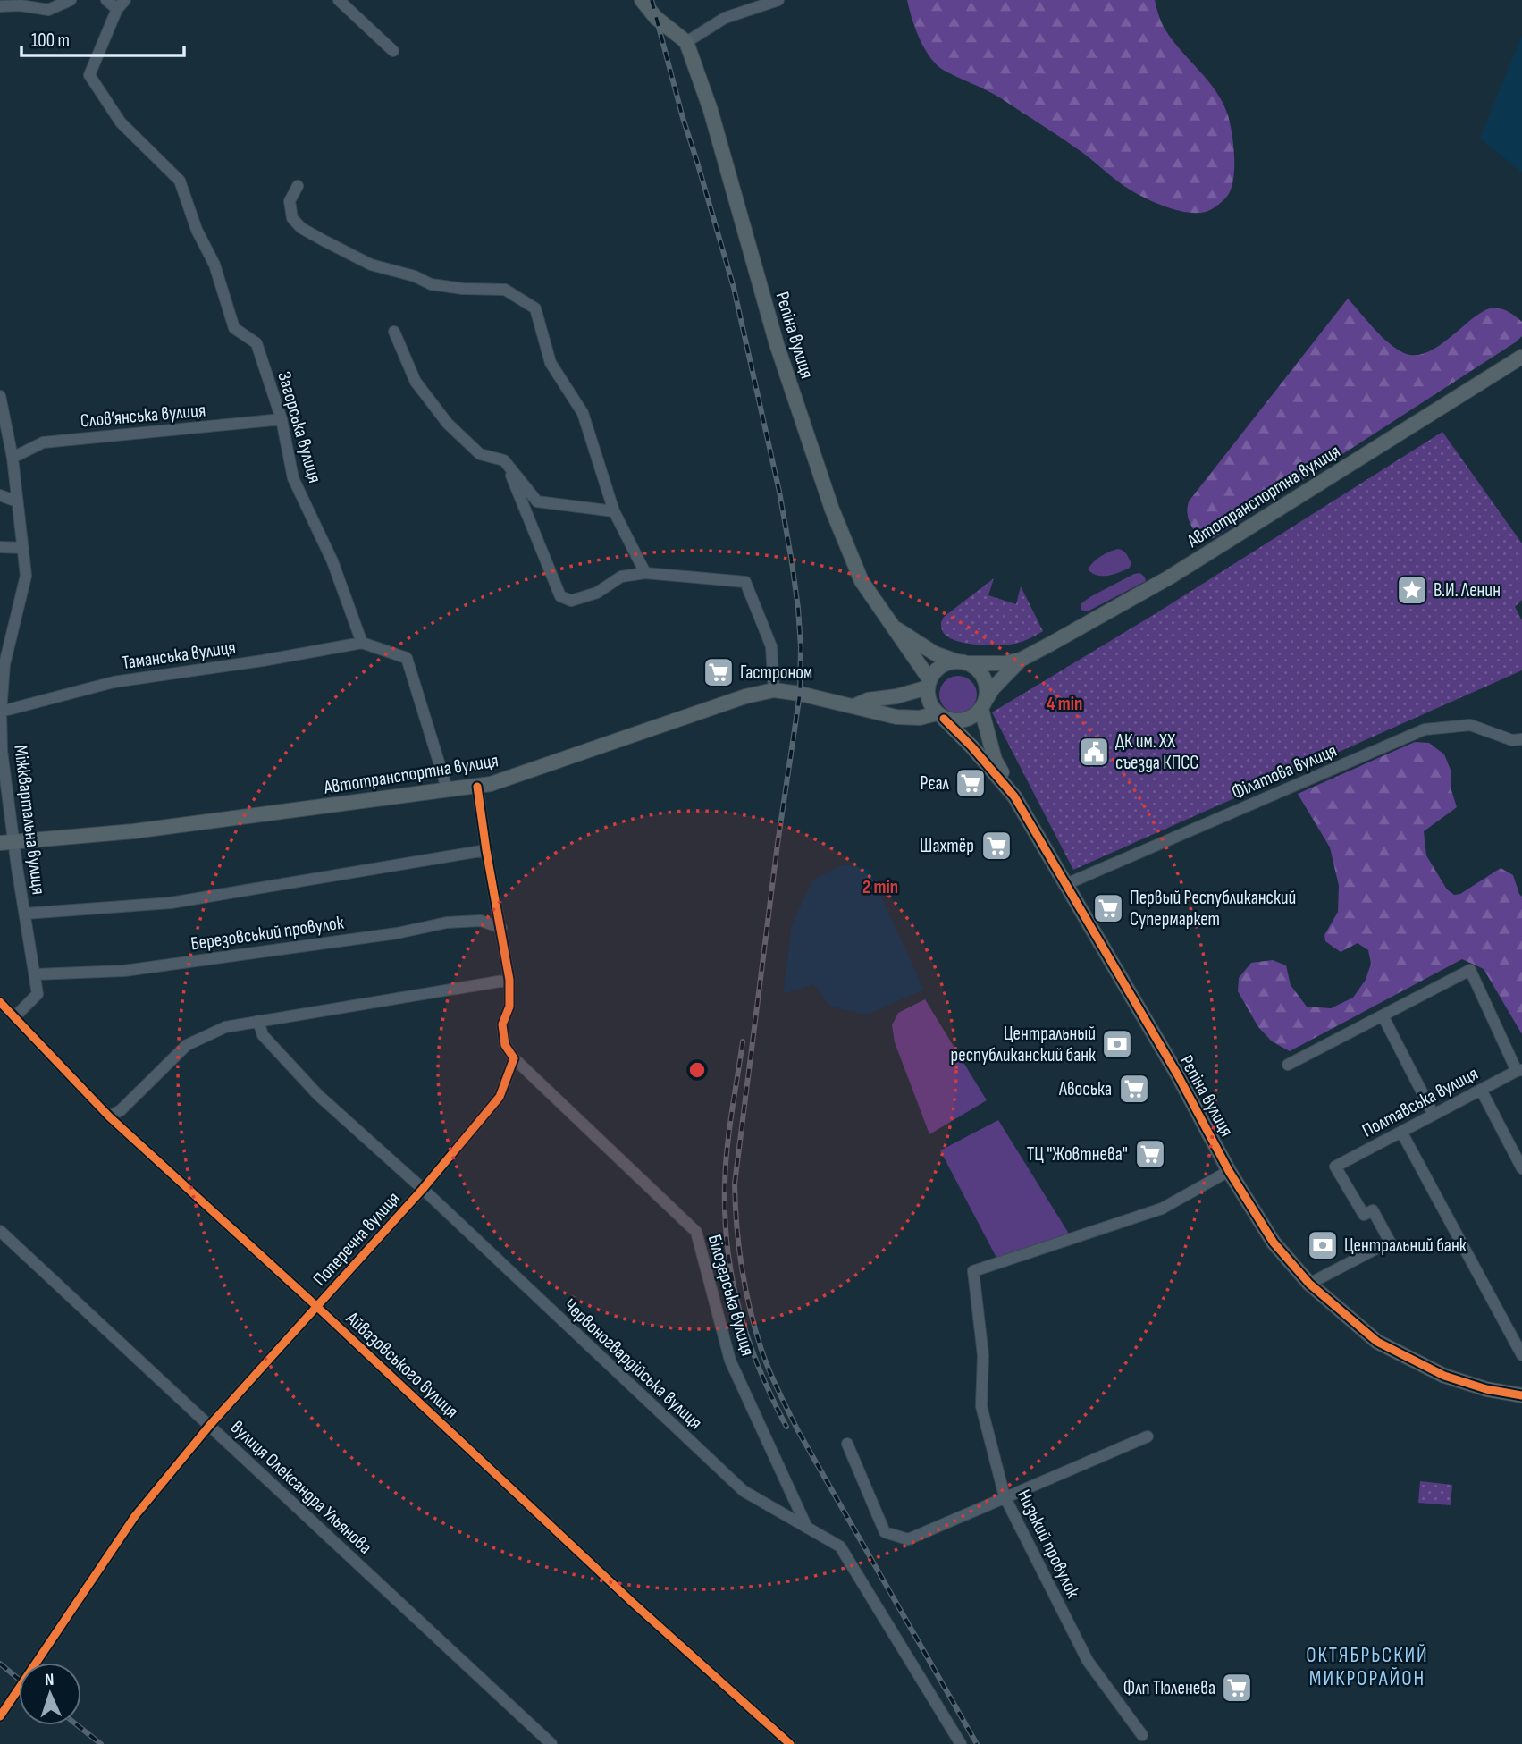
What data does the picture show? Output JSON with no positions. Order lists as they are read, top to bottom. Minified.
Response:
{"streets":{"main road":["Рєпіна вулиця","Автотранспортна вулиця"],"street":["Слов’янська вулиця","Загорська вулиця","Таманська вулиця","Філатова вулиця","Міжквартальна вулиця","Березовський провулок","Полтавська вулиця","Поперечна вулиця","Білозерська вулиця","Червоногвардійська вулиця","Айвазовського вулиця","вулиця Олександра Ульянова","Низький провулок"]},"crossings":[["Рєпіна вулиця","Автотранспортна вулиця"],["Рєпіна вулиця","Філатова вулиця"],["Рєпіна вулиця","Полтавська вулиця"],["Рєпіна вулиця","Низький провулок"],["Слов’янська вулиця","Загорська вулиця"],["Слов’янська вулиця","Міжквартальна вулиця"],["Загорська вулиця","Таманська вулиця"],["Автотранспортна вулиця","Міжквартальна вулиця"],["Таманська вулиця","Міжквартальна вулиця"],["Міжквартальна вулиця","Березовський провулок"],["Міжквартальна вулиця","Айвазовського вулиця"],["Поперечна вулиця","Білозерська вулиця"],["Поперечна вулиця","Червоногвардійська вулиця"],["Поперечна вулиця","Айвазовського вулиця"],["Поперечна вулиця","вулиця Олександра Ульянова"],["Білозерська вулиця","Червоногвардійська вулиця"]],"districts":["ОКТЯБРЬСКИЙ МИКРОРАЙОН"],"places":{"place":["В.И. Ленин"],"supermarket":["Гастроном","Рєал","Шахтёр","Первый Республиканский Супермаркет","Авоська","ТЦ \"Жовтнева\"","Флп Тюленева"],"public building":["ДК им. XX съезда КПСС"],"bank":["Центральный республиканский банк","Центральний банк"]},"scale_bar":"100 m","north":"top","rings":["4 min","2 min"]}
